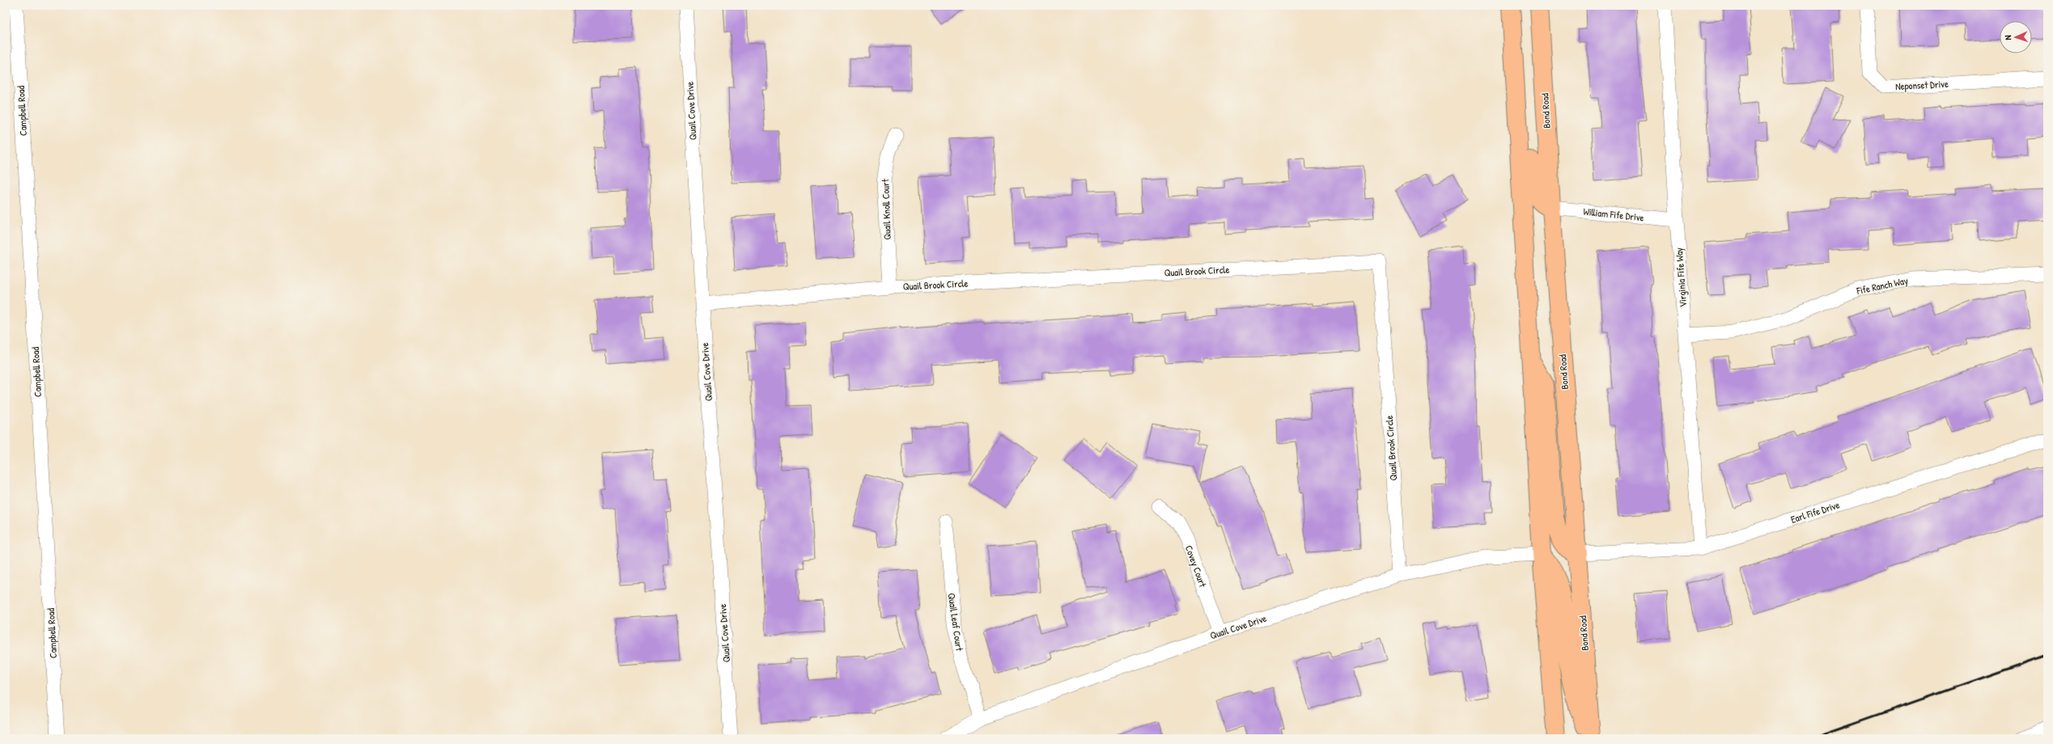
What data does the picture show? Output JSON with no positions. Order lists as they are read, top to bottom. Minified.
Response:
{"streets":{"main road":["Bond Road"],"street":["Neponset Drive","Campbell Road","Quail Cove Drive","Quail Knoll Court","William Fife Drive","Quail Brook Circle","Virginia Fife Way","Fife Ranch Way","Earl Fife Drive","Covey Court","Quail Leaf Court"]},"crossings":[["Quail Cove Drive","Quail Brook Circle"],["Quail Cove Drive","Covey Court"],["Quail Cove Drive","Quail Leaf Court"],["Bond Road","William Fife Drive"],["Bond Road","Earl Fife Drive"],["Quail Knoll Court","Quail Brook Circle"],["William Fife Drive","Virginia Fife Way"],["Virginia Fife Way","Fife Ranch Way"],["Virginia Fife Way","Earl Fife Drive"]],"north":"left"}
